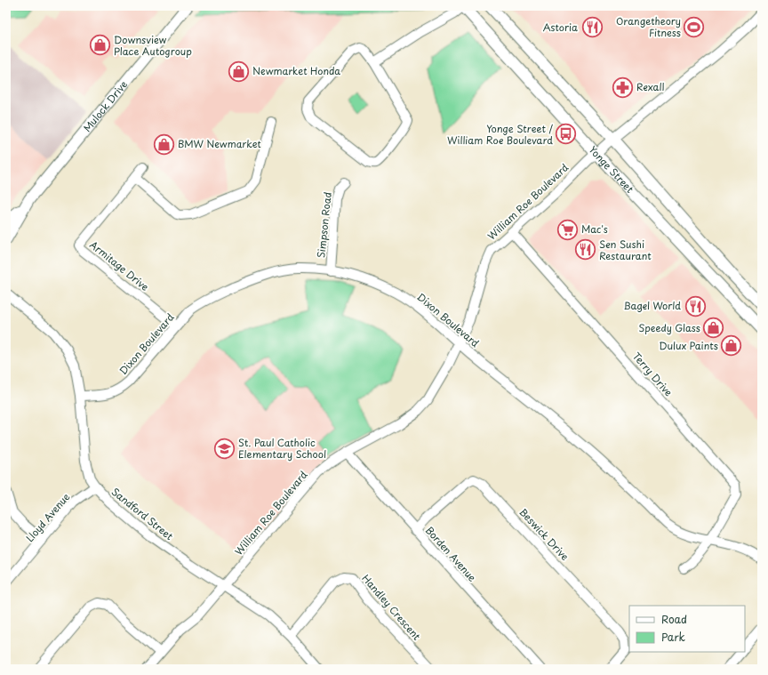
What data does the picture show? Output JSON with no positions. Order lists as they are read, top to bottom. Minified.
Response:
{"streets":{"main road":["Mulock Drive","Yonge Street"],"street":["William Roe Boulevard","Simpson Road","Armitage Drive","Dixon Boulevard","Terry Drive","Sandford Street","Lloyd Avenue","Beswick Drive","Borden Avenue","Handley Crescent"]},"crossings":[["Yonge Street","William Roe Boulevard"],["William Roe Boulevard","Dixon Boulevard"],["William Roe Boulevard","Terry Drive"],["William Roe Boulevard","Sandford Street"],["William Roe Boulevard","Borden Avenue"],["Simpson Road","Dixon Boulevard"],["Armitage Drive","Dixon Boulevard"],["Dixon Boulevard","Terry Drive"],["Dixon Boulevard","Sandford Street"],["Sandford Street","Lloyd Avenue"],["Sandford Street","Handley Crescent"],["Beswick Drive","Borden Avenue"]],"places":{"sports":["Orangetheory Fitness"],"restaurant":["Astoria","Sen Sushi Restaurant","Bagel World"],"shop":["Downsview Place Autogroup","Newmarket Honda","BMW Newmarket","Speedy Glass","Dulux Paints"],"pharmacy":["Rexall"],"bus stop":["Yonge Street / William Roe Boulevard"],"supermarket":["Mac's"],"school or university":["St. Paul Catholic Elementary School"]},"legend":["Road","Park"]}
